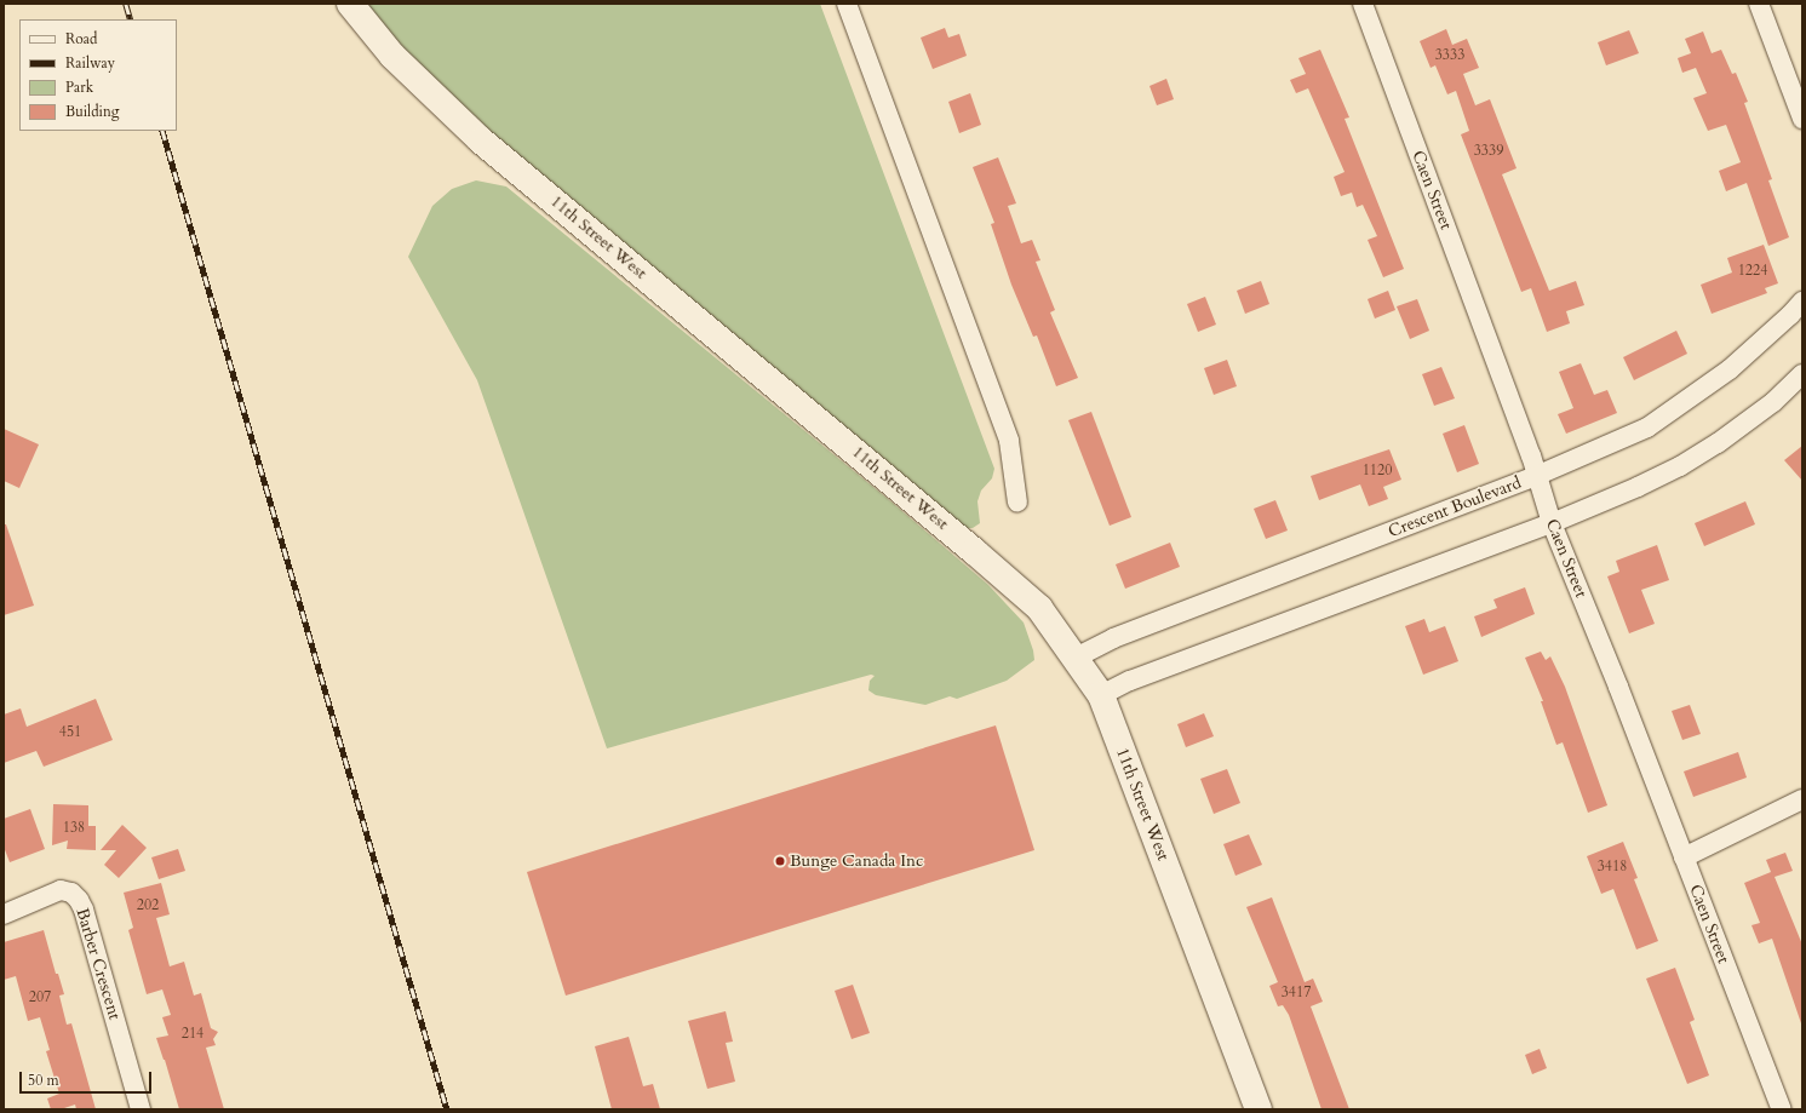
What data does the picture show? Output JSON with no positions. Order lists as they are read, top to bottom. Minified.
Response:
{"streets":{"main road":["11th Street West"],"street":["Caen Street","Crescent Boulevard","Barber Crescent"]},"crossings":[["Caen Street","Crescent Boulevard"],["11th Street West","Crescent Boulevard"]],"places":["Bunge Canada Inc"],"house_numbers":["3333","3339","1224","1120","451","138","3418","202","3417","207","214"],"legend":["Road","Railway","Park","Building"],"scale_bar":"50 m"}
